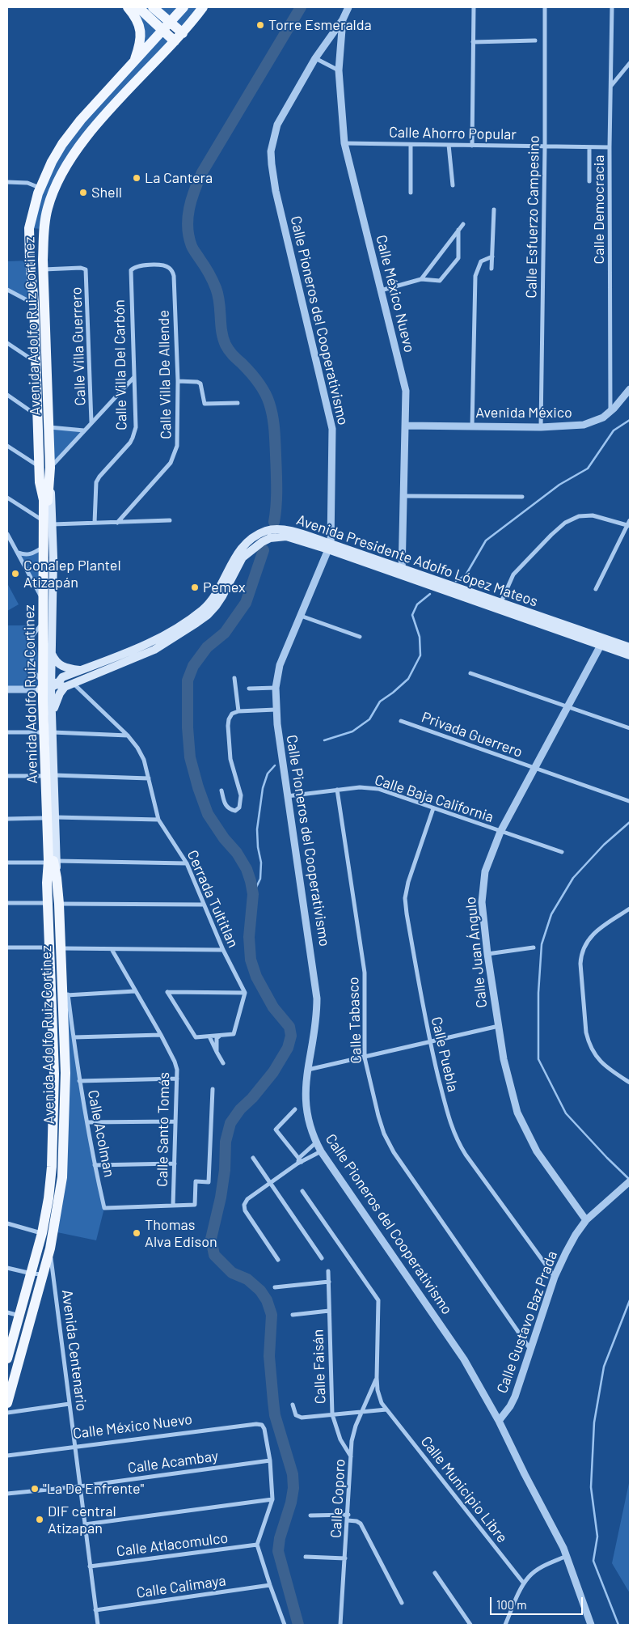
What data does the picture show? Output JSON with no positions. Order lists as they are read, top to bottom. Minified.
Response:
{"streets":{"main road":["Avenida Adolfo Ruiz Cortinez","Avenida Presidente Adolfo López Mateos"],"street":["Calle Ahorro Popular","Calle Democracia","Calle Esfuerzo Campesino","Calle México Nuevo","Calle Pioneros del Cooperativismo","Calle Villa Guerrero","Calle Villa Del Carbón","Calle Villa De Allende","Avenida México","Privada Guerrero","Calle Baja California","Cerrada Tultitlan","Calle Juan Ángulo","Calle Tabasco","Calle Puebla","Calle Santo Tomás","Calle Acolman","Calle Gustavo Baz Prada","Avenida Centenario","Calle Faisán","Calle Acambay","Calle Municipio Libre","Calle Coporo","Calle Atlacomulco","Calle Calimaya"]},"crossings":[["Calle Ahorro Popular","Calle Democracia"],["Calle Ahorro Popular","Calle Esfuerzo Campesino"],["Calle Ahorro Popular","Calle México Nuevo"],["Calle Democracia","Avenida México"],["Calle Esfuerzo Campesino","Avenida México"],["Calle México Nuevo","Calle Pioneros del Cooperativismo"],["Calle México Nuevo","Avenida México"],["Calle México Nuevo","Avenida Presidente Adolfo López Mateos"],["Calle México Nuevo","Avenida Centenario"],["Calle México Nuevo","Calle Acambay"],["Calle Pioneros del Cooperativismo","Avenida Presidente Adolfo López Mateos"],["Calle Pioneros del Cooperativismo","Calle Baja California"],["Calle Pioneros del Cooperativismo","Calle Gustavo Baz Prada"],["Avenida Adolfo Ruiz Cortinez","Calle Villa Guerrero"],["Avenida Adolfo Ruiz Cortinez","Avenida Presidente Adolfo López Mateos"],["Avenida Adolfo Ruiz Cortinez","Cerrada Tultitlan"],["Avenida Adolfo Ruiz Cortinez","Calle Acolman"],["Avenida Adolfo Ruiz Cortinez","Avenida Centenario"],["Calle Villa Del Carbón","Calle Villa De Allende"],["Avenida Presidente Adolfo López Mateos","Cerrada Tultitlan"],["Avenida Presidente Adolfo López Mateos","Calle Juan Ángulo"],["Privada Guerrero","Calle Juan Ángulo"],["Calle Baja California","Calle Juan Ángulo"],["Calle Baja California","Calle Tabasco"],["Calle Baja California","Calle Puebla"],["Calle Juan Ángulo","Calle Gustavo Baz Prada"],["Calle Tabasco","Calle Gustavo Baz Prada"],["Calle Puebla","Calle Gustavo Baz Prada"],["Calle Santo Tomás","Calle Acolman"],["Avenida Centenario","Calle Acambay"],["Avenida Centenario","Calle Atlacomulco"],["Avenida Centenario","Calle Calimaya"],["Calle Faisán","Calle Coporo"],["Calle Municipio Libre","Calle Coporo"]],"places":["Torre Esmeralda","La Cantera","Shell","Conalep Plantel Atizapán","Pemex","Thomas Alva Edison","\"La De Enfrente\"","DIF central Atizapan"],"scale_bar":"100 m"}
